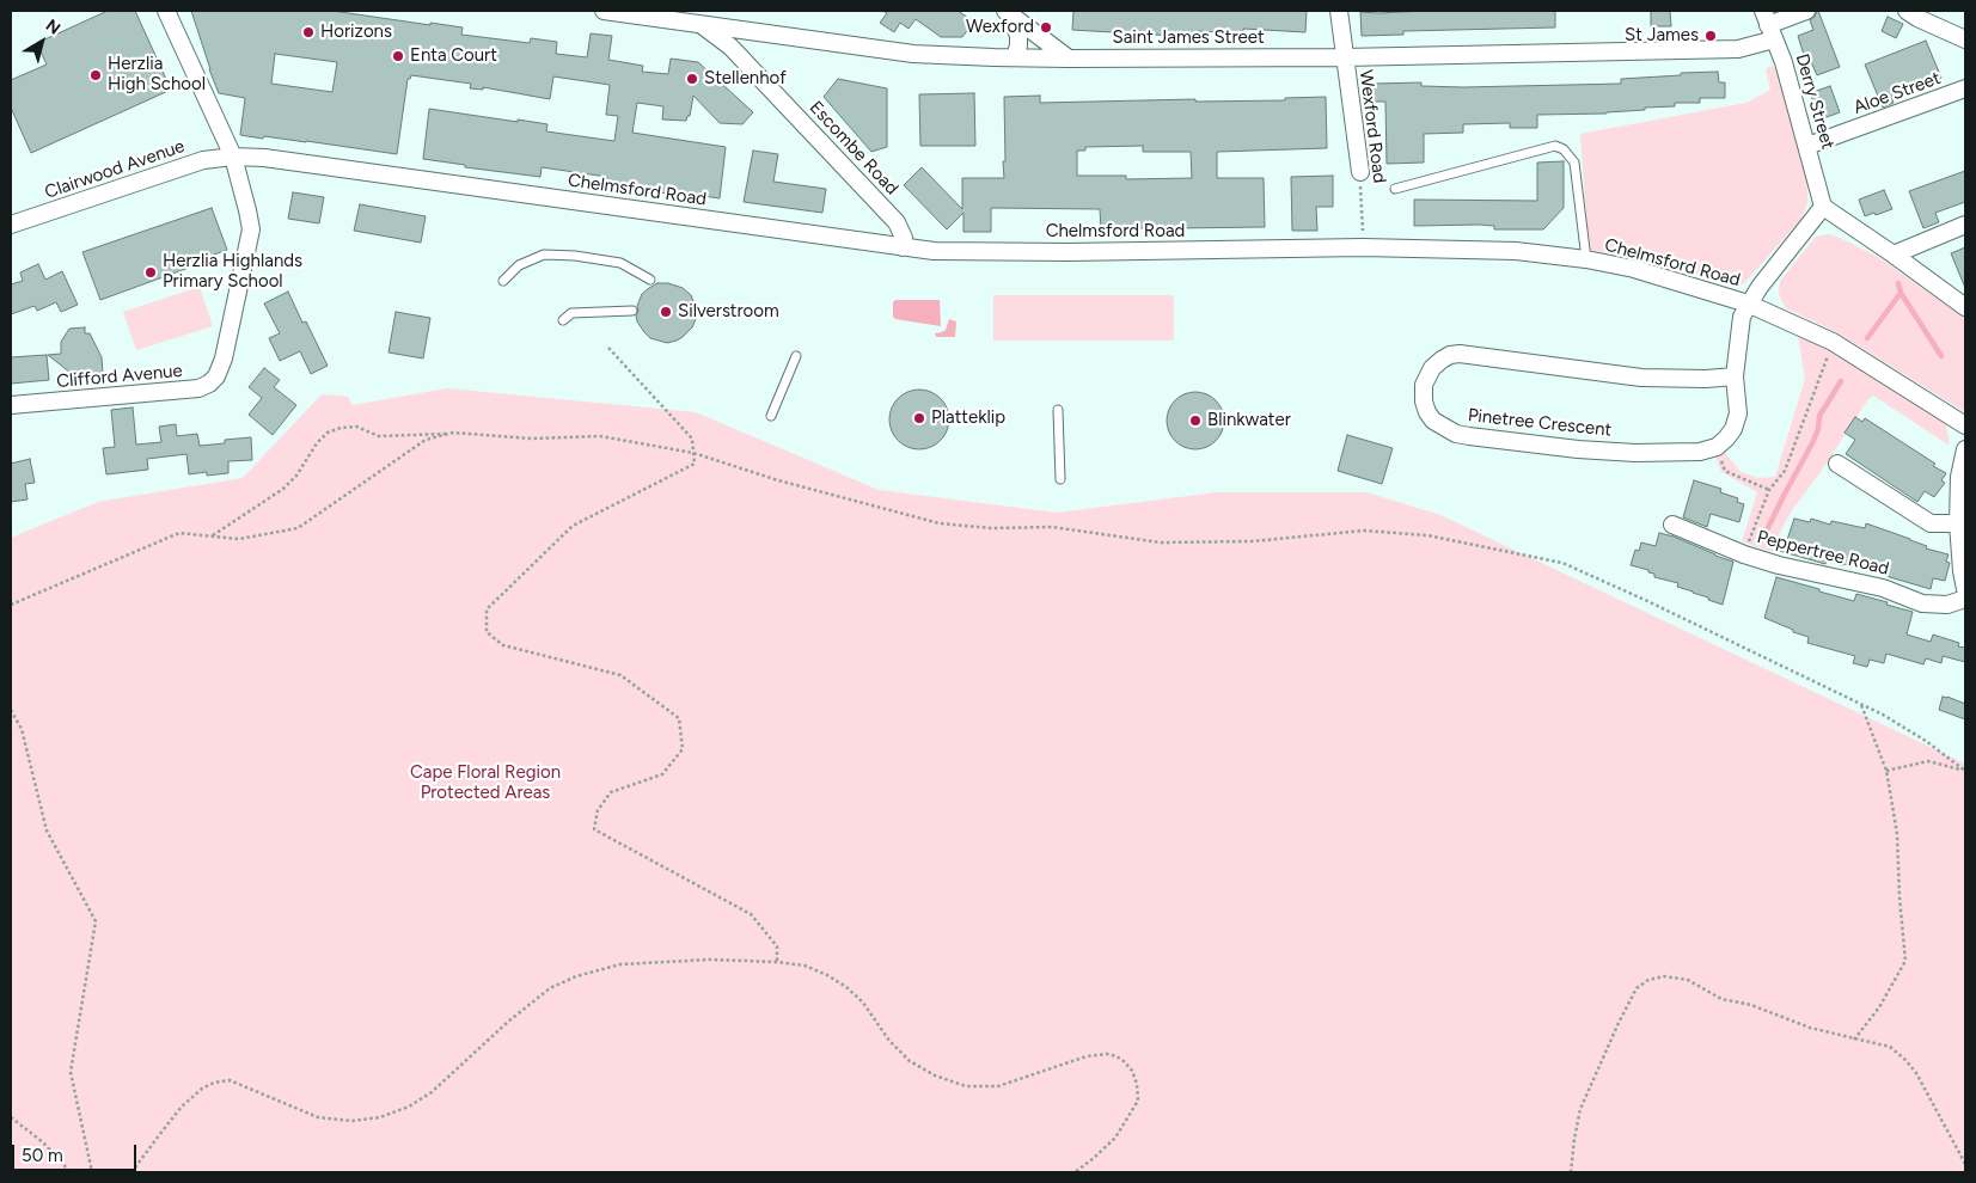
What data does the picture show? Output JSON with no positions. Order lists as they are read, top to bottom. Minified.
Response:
{"streets":{"street":["Saint James Street","Aloe Street","Derry Street","Wexford Road","Escombe Road","Clairwood Avenue","Chelmsford Road","Clifford Avenue","Pinetree Crescent","Peppertree Road"]},"crossings":[["Saint James Street","Derry Street"],["Saint James Street","Wexford Road"],["Saint James Street","Escombe Road"],["Aloe Street","Derry Street"],["Wexford Road","Chelmsford Road"],["Escombe Road","Chelmsford Road"],["Clairwood Avenue","Chelmsford Road"],["Clairwood Avenue","Clifford Avenue"],["Chelmsford Road","Clifford Avenue"]],"parks":["Cape Floral Region Protected Areas"],"places":["Wexford","Horizons","St James","Enta Court","Herzlia High School","Stellenhof","Herzlia Highlands Primary School","Silverstroom","Platteklip","Blinkwater"],"scale_bar":"50 m","north":"top right"}
